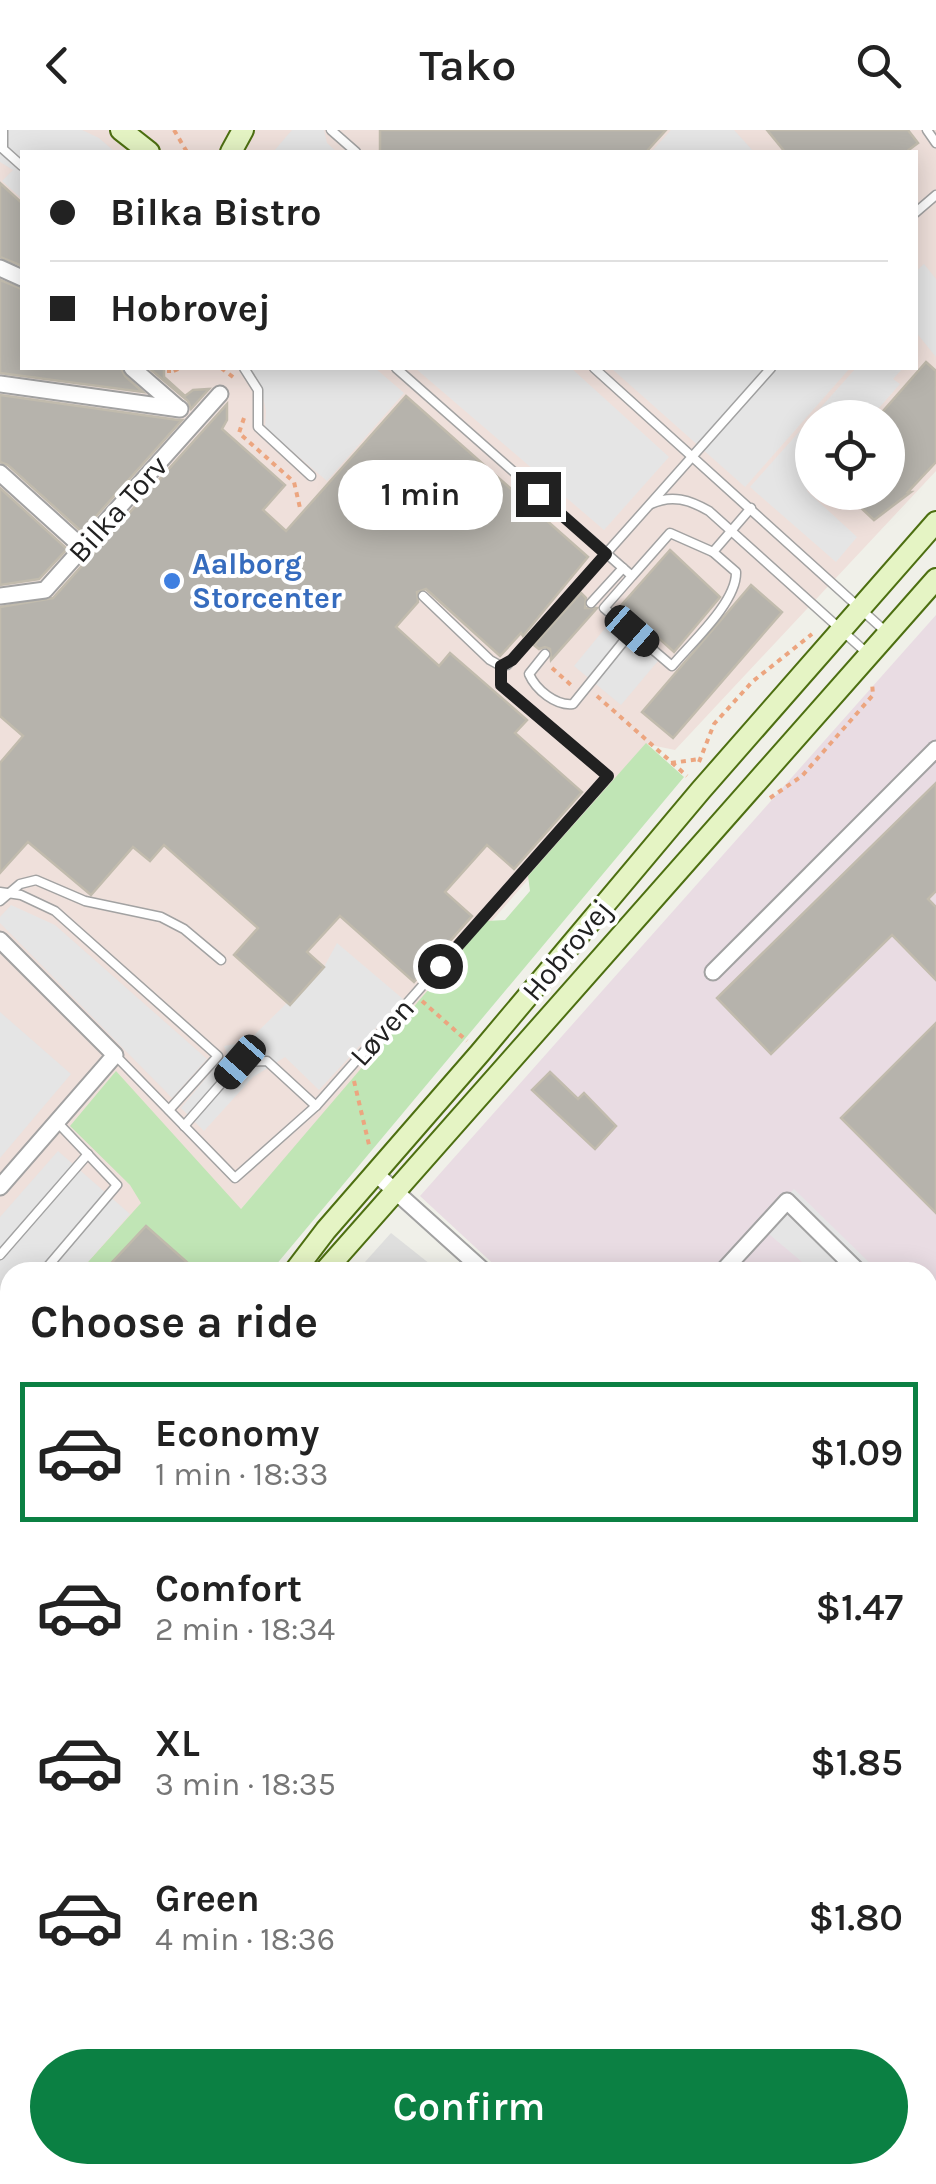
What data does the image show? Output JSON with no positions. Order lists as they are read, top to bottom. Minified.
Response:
{"streets":{"main road":["Hobrovej"],"street":["Bilka Torv","Løven"]},"places":["Aalborg Storcenter"],"page":{"header":"Tako","banner":["Bilka Bistro","Hobrovej"],"bubble":"1 min","heading":"Choose a ride","list":[{"name":"Economy","note":"1 min · 18:33","value":"$1.09"},{"name":"Comfort","note":"2 min · 18:34","value":"$1.47"},{"name":"XL","note":"3 min · 18:35","value":"$1.85"},{"name":"Green","note":"4 min · 18:36","value":"$1.80"}],"buttons":"Confirm"}}
